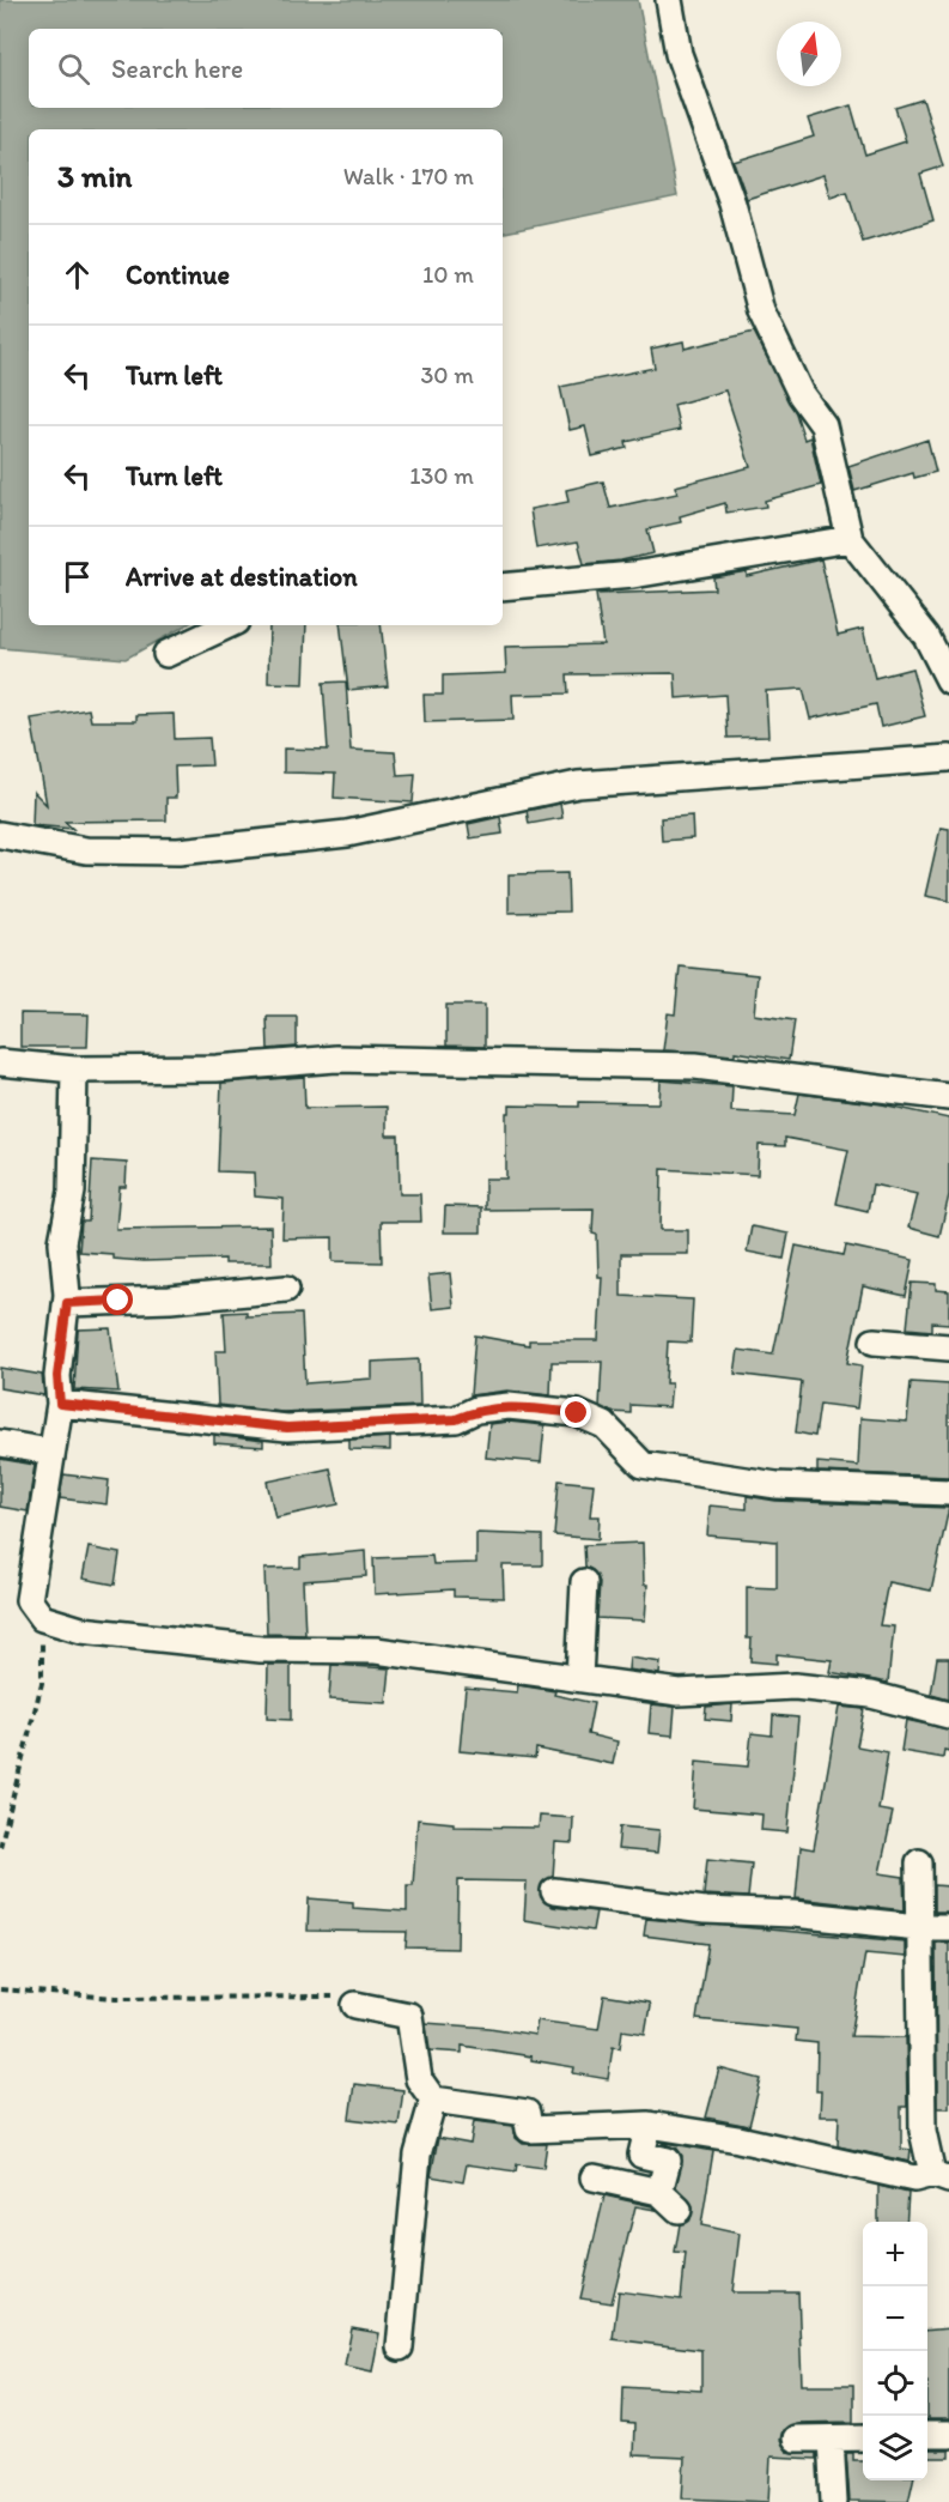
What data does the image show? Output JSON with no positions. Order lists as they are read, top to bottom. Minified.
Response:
{"north":"top","page":{"search":"Search here","heading":["3 min","Walk · 170 m"],"list":[["Continue","10 m"],["Turn left","30 m"],["Turn left","130 m"],"Arrive at destination"],"map_buttons":["+","−"]}}
